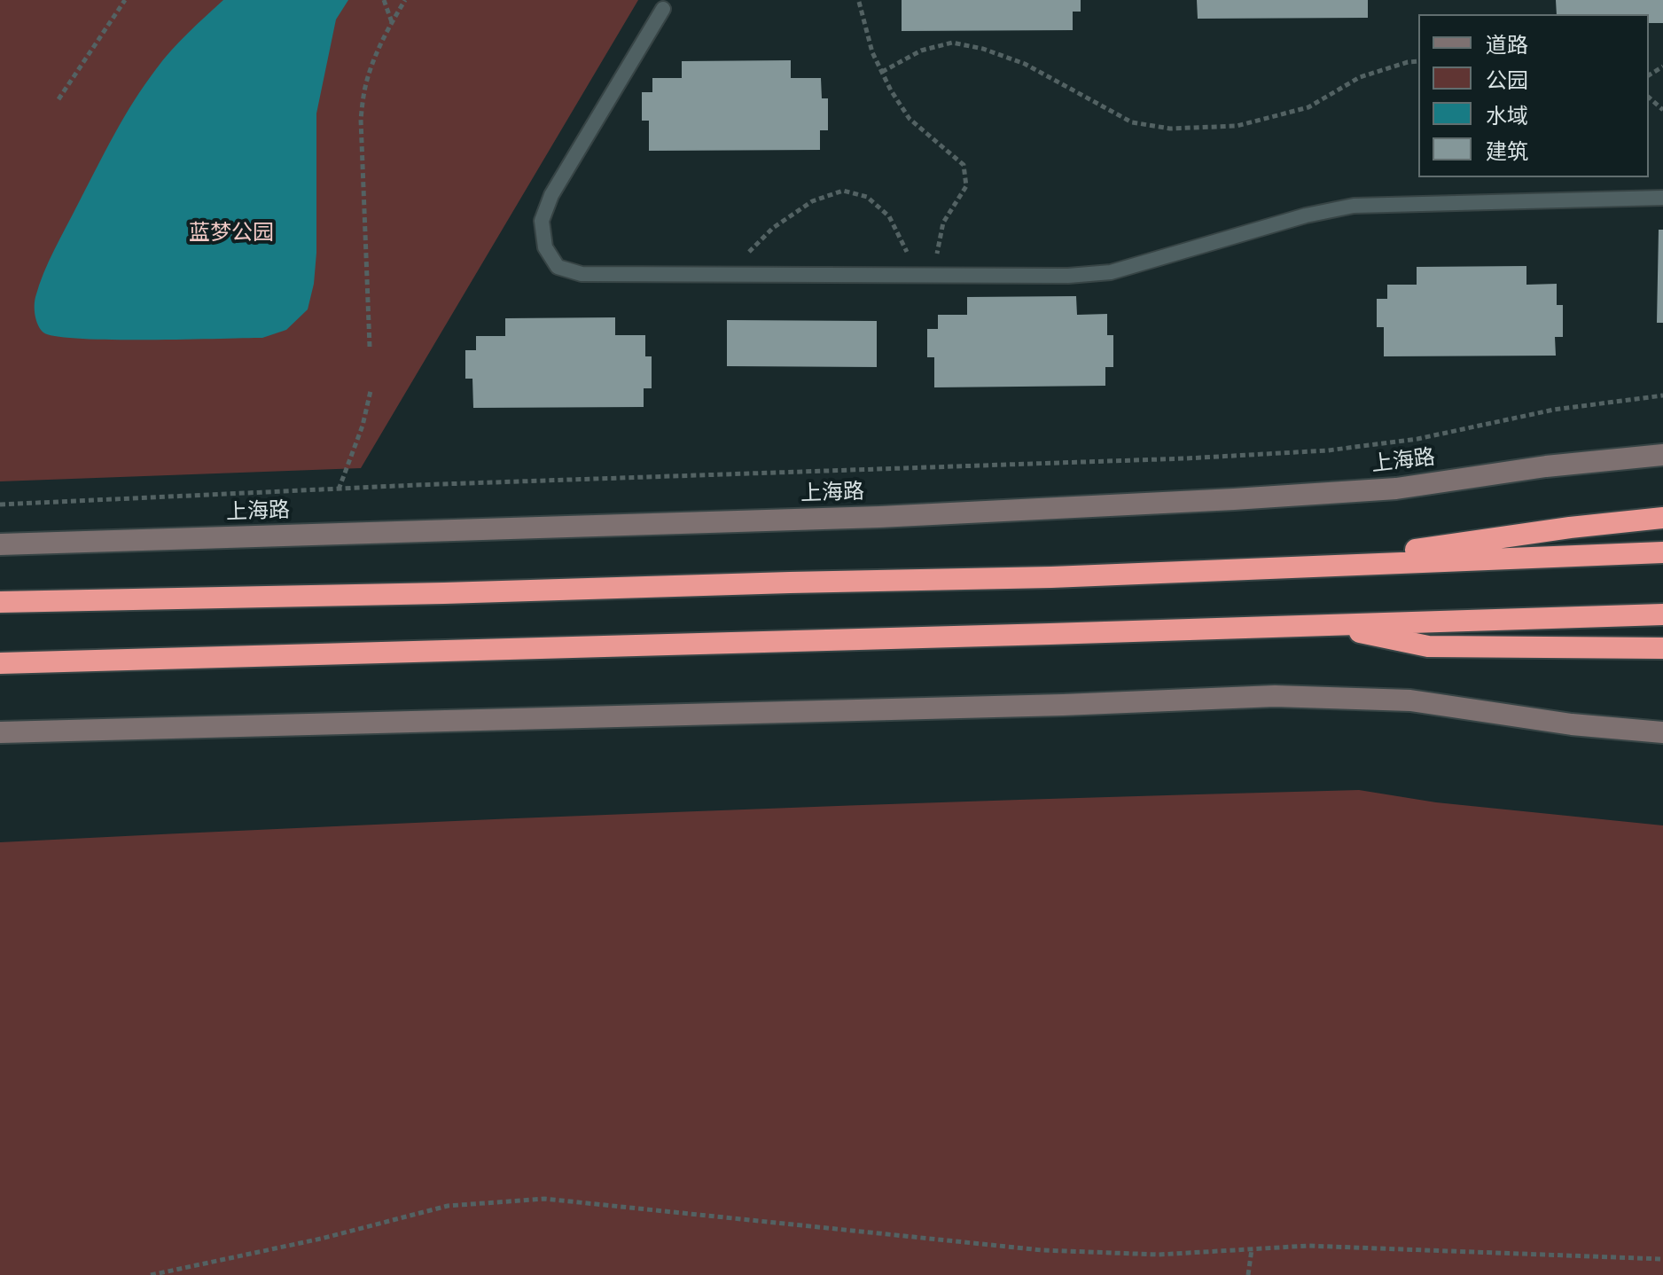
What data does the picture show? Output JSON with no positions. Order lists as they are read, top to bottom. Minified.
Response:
{"streets":{"main road":["上海路"]},"parks":["蓝梦公园"],"legend":["道路","公园","水域","建筑"]}
